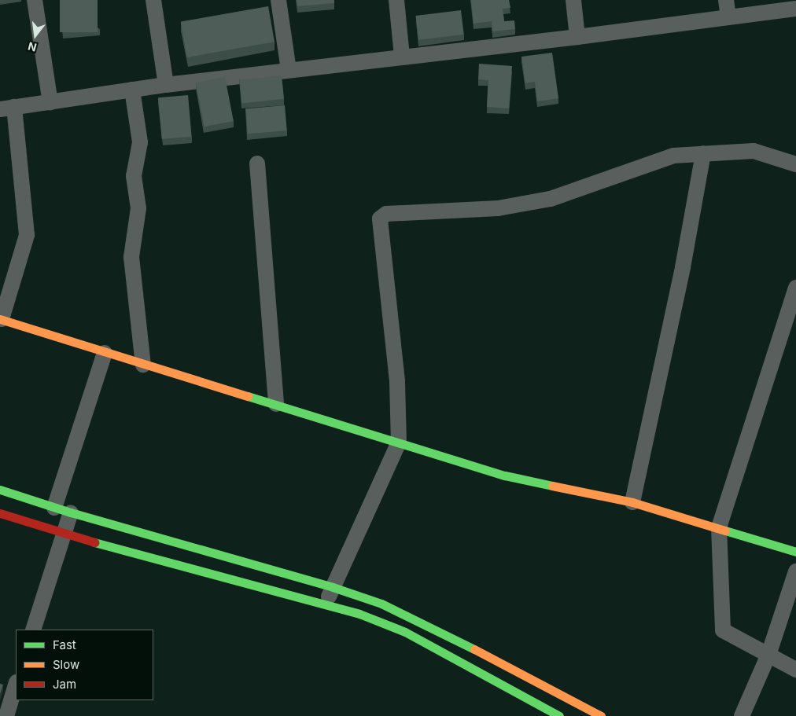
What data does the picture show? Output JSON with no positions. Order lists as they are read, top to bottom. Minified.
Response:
{"legend":["Fast","Slow","Jam"],"north":"bottom"}
